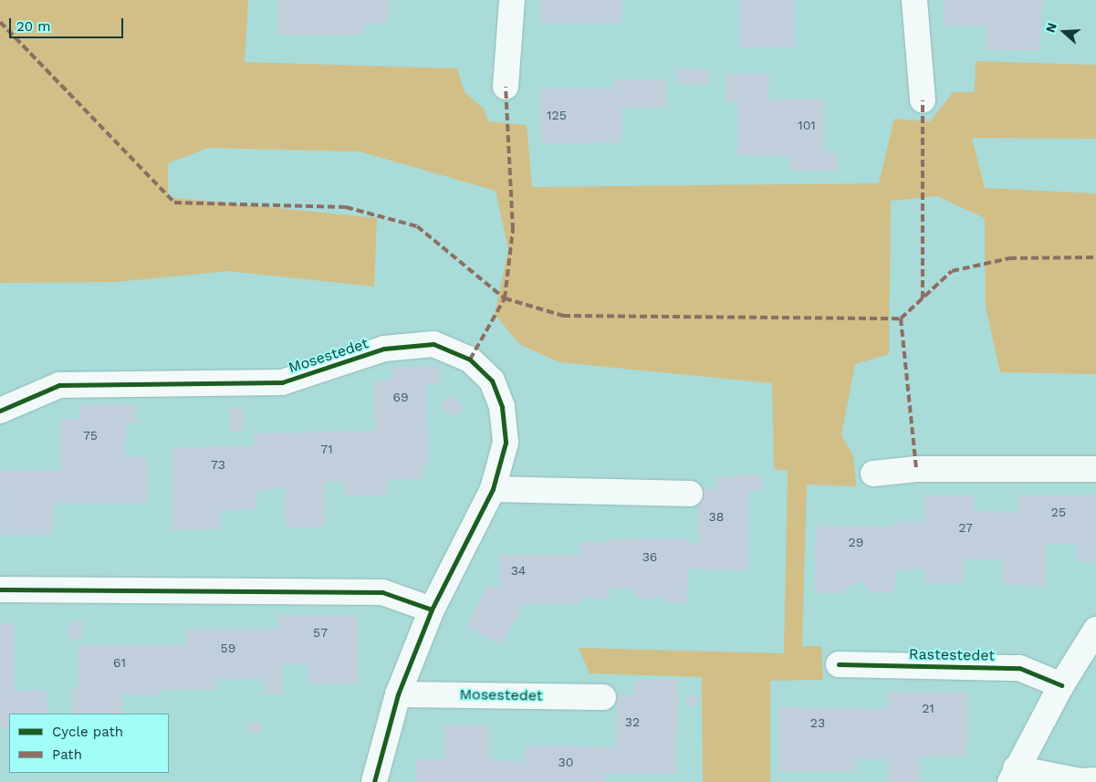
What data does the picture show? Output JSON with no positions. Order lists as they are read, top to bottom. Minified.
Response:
{"streets":{"street":["Mosestedet","Rastestedet"]},"house_numbers":["125","101","69","75","71","73","25","38","27","29","36","34","57","59","61","21","32","23","30"],"legend":["Cycle path","Path"],"scale_bar":"20 m","north":"left"}
